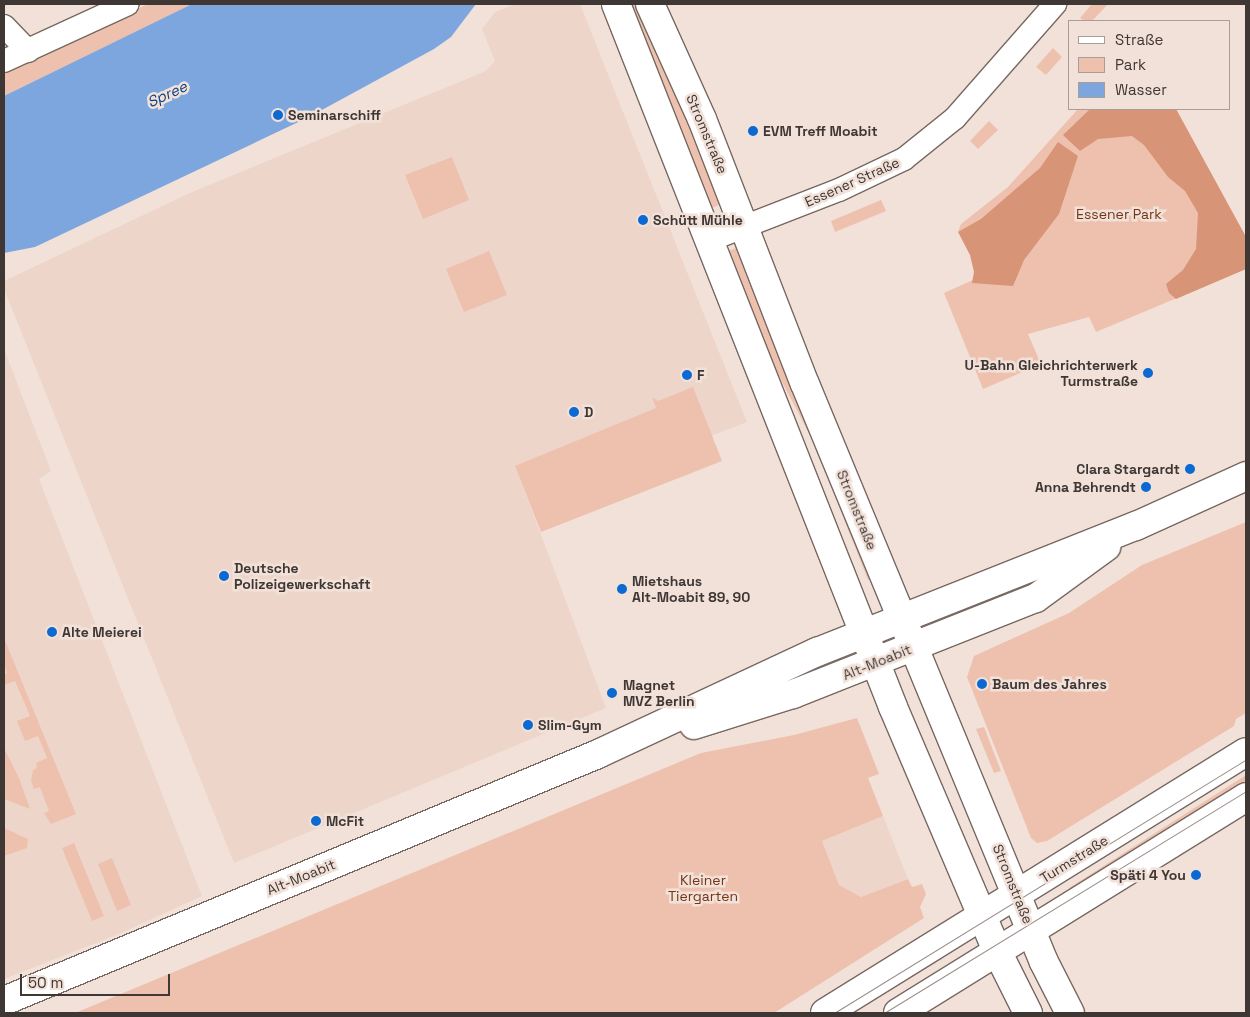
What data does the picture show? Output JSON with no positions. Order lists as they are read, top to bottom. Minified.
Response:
{"streets":{"main road":["Stromstraße","Alt-Moabit","Turmstraße"],"street":["Essener Straße"]},"crossings":[["Stromstraße","Essener Straße"],["Stromstraße","Alt-Moabit"],["Stromstraße","Turmstraße"]],"water":["Spree"],"parks":["Essener Park","Kleiner Tiergarten"],"places":["Seminarschiff","EVM Treff Moabit","Schütt Mühle","U-Bahn Gleichrichterwerk Turmstraße","F","D","Clara Stargardt","Anna Behrendt","Deutsche Polizeigewerkschaft","Mietshaus Alt-Moabit 89, 90","Alte Meierei","Baum des Jahres","Magnet MVZ Berlin","Slim-Gym","McFit","Späti 4 You"],"legend":["Straße","Park","Wasser"],"scale_bar":"50 m"}
